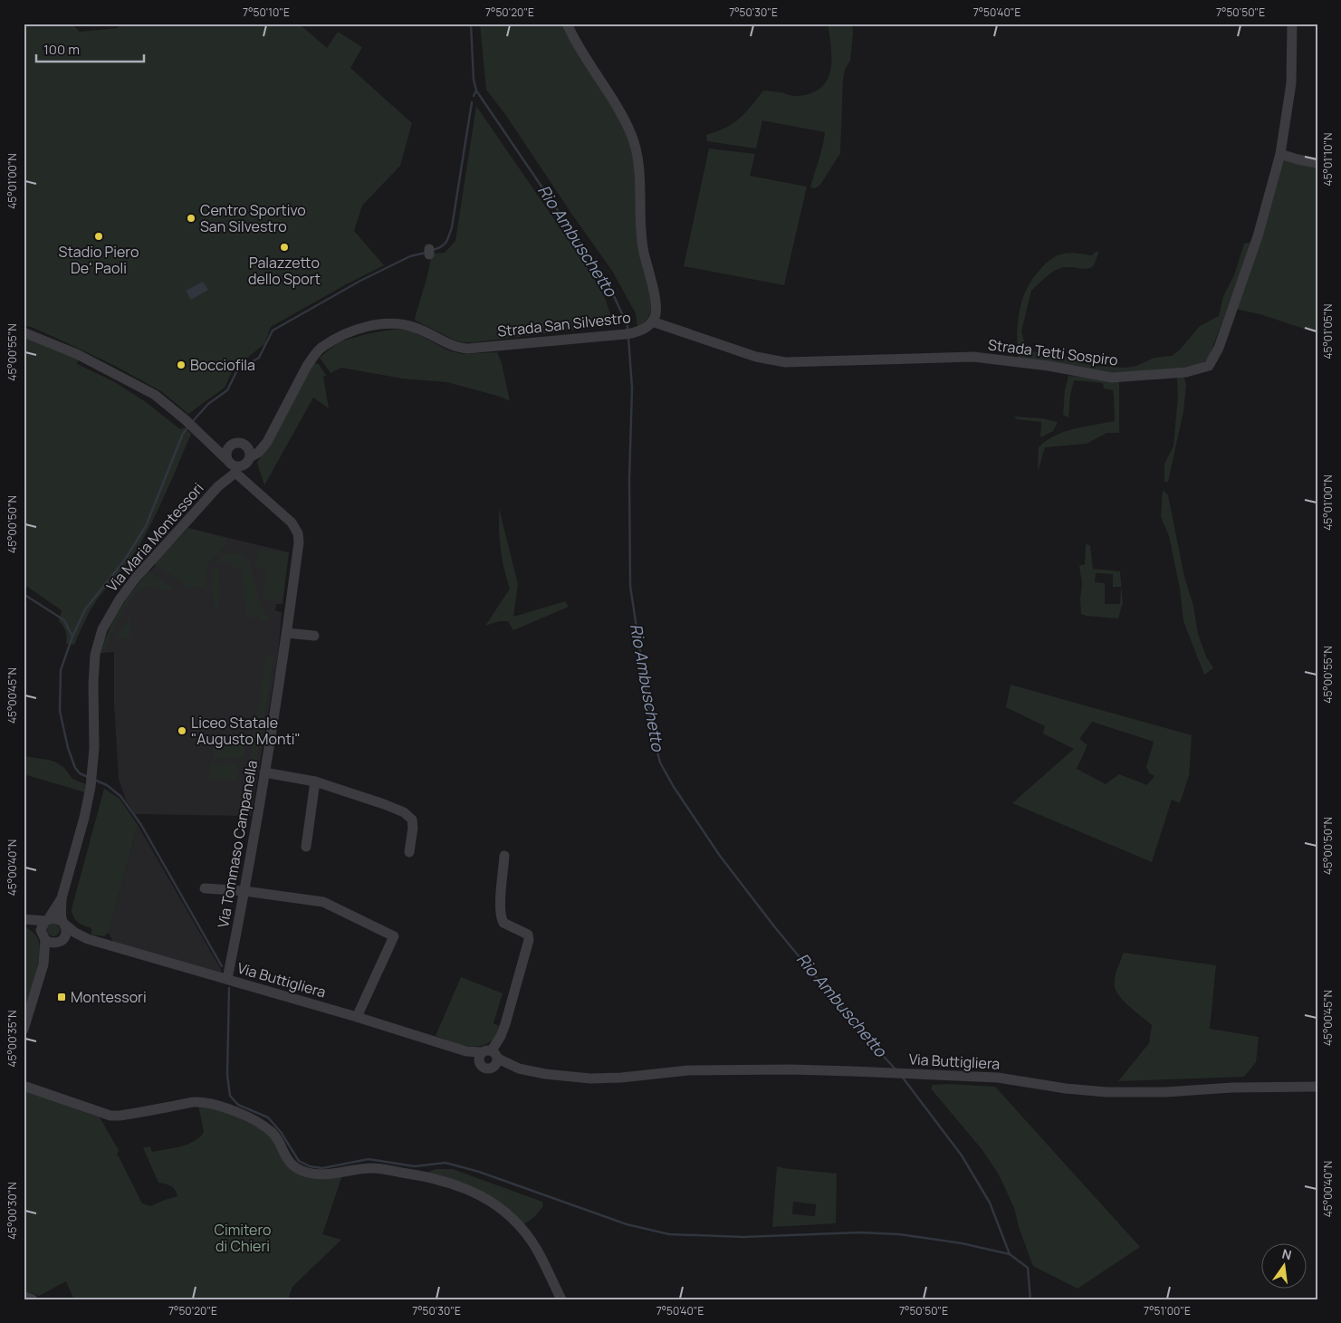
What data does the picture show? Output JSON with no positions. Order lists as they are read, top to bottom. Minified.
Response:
{"streets":{"street":["Strada San Silvestro","Strada Tetti Sospiro","Via Maria Montessori","Via Tommaso Campanella","Via Buttigliera"]},"crossings":[["Strada San Silvestro","Strada Tetti Sospiro"],["Strada San Silvestro","Via Maria Montessori"],["Strada San Silvestro","Via Tommaso Campanella"],["Via Maria Montessori","Via Tommaso Campanella"],["Via Maria Montessori","Via Buttigliera"],["Via Tommaso Campanella","Via Buttigliera"]],"water":["Rio Ambuschetto"],"parks":["Cimitero di Chieri"],"places":{"other":["Centro Sportivo San Silvestro","Stadio Piero De' Paoli","Palazzetto dello Sport","Bocciofila","Liceo Statale \"Augusto Monti\""],"transit":["Montessori"]},"scale_bar":"100 m","north":"top","coordinates":["7°50'10\"E","7°50'20\"E","7°50'30\"E","7°50'40\"E","7°50'50\"E","45°01'10\"N","45°01'00\"N","45°01'05\"N","45°00'55\"N","45°00'50\"N","45°00'45\"N","45°00'40\"N","45°00'35\"N","45°00'30\"N","7°51'00\"E"]}
